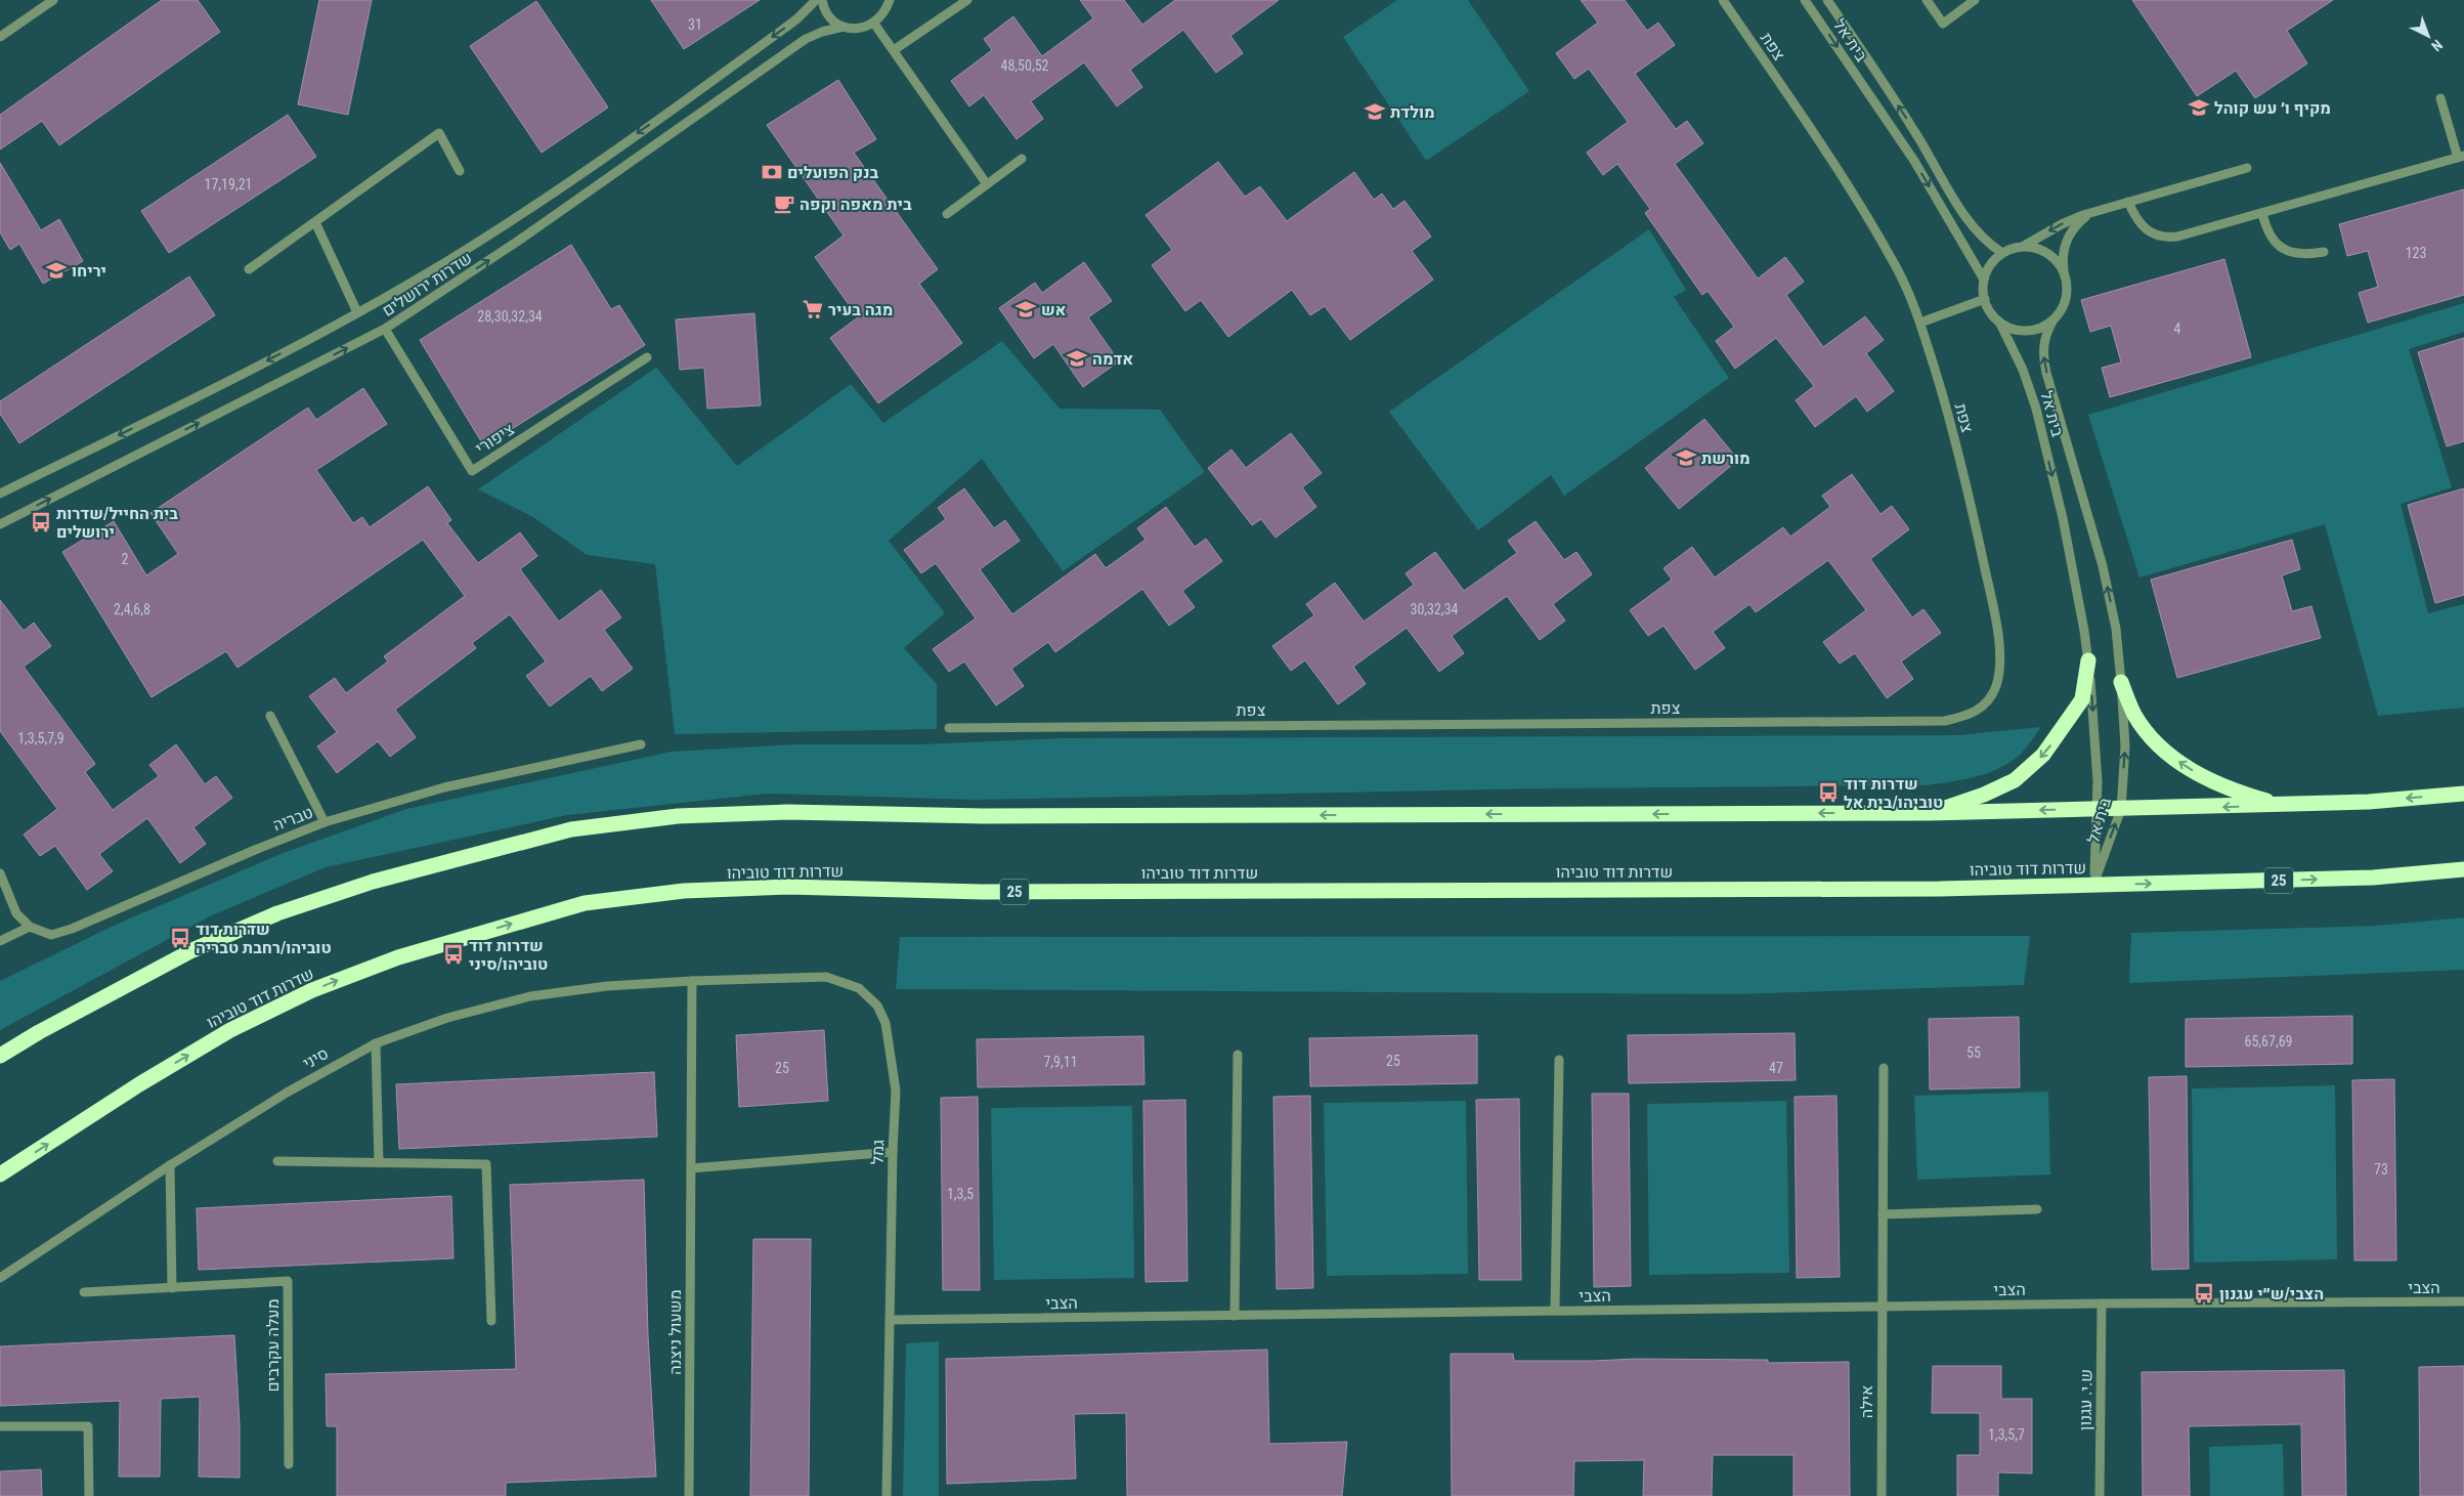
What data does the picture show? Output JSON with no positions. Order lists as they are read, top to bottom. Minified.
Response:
{"streets":{"highway":["שדרות דוד טוביהו","25"],"street":["בית אל","צפת","שדרות ירושלים","ציפורי","טבריה","סיני","גמל","הצבי","משעול ניצנה","מעלה עקרבים","ש.י. עגנון","אילה"]},"crossings":[["בית אל","שדרות דוד טוביהו"],["שדרות ירושלים","ציפורי"],["סיני","גמל"],["סיני","משעול ניצנה"],["גמל","הצבי"],["גמל","משעול ניצנה"],["הצבי","ש.י. עגנון"],["הצבי","אילה"]],"places":{"school or university":["מקיף ו׳ עש קוהל","מולדת","יריחו","אש","אדמה","מורשת"],"bank":["בנק הפועלים"],"cafe":["בית מאפה וקפה"],"supermarket":["מגה בעיר"],"bus stop":["בית החייל/שדרות ירושלים","שדרות דוד טוביהו/בית אל","שדרות דוד טוביהו/רחבת טבריה","שדרות דוד טוביהו/סיני","הצבי/ש״י עגנון"]},"house_numbers":["31","48,50,52","17,19,21","123","28,30,32,34","4","2","2,4,6,8","30,32,34","1,3,5,7,9","65,67,69","55","25","7,9,11","25","47","73","1,3,5","1,3,5,7"],"north":"bottom right"}
